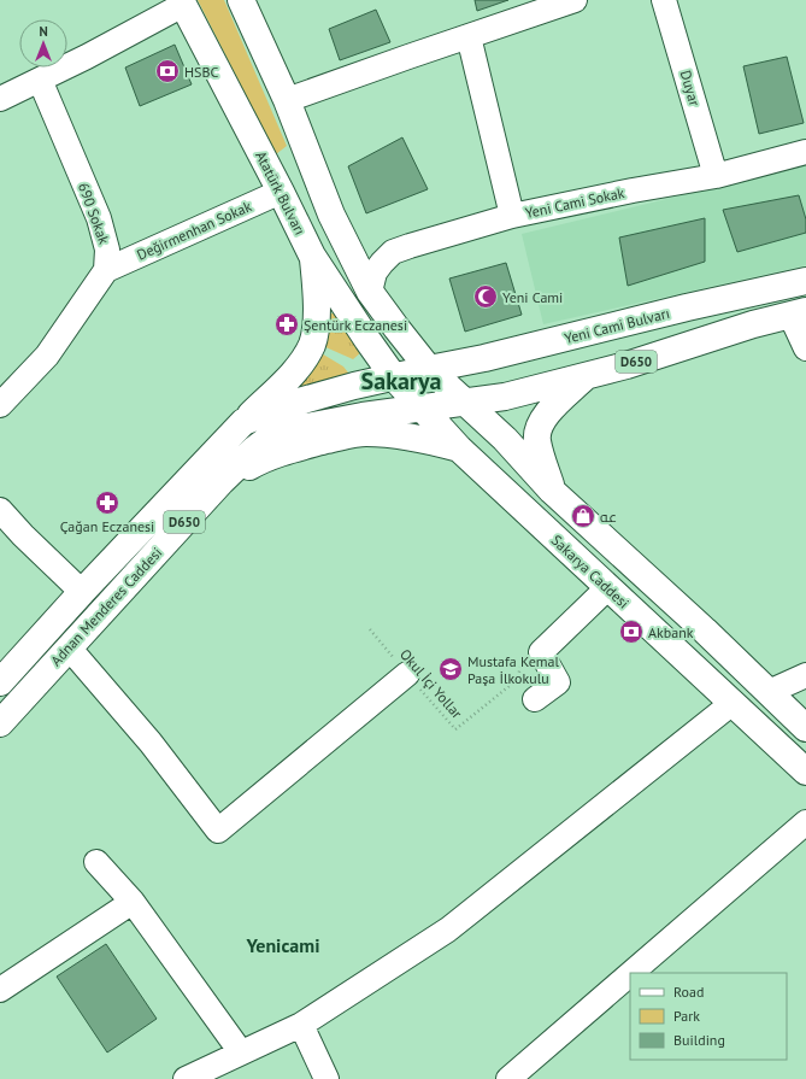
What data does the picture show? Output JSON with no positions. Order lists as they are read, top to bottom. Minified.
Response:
{"streets":{"main road":["Atatürk Bulvarı","Yeni Cami Bulvarı","D650","Sakarya Caddesi","Adnan Menderes Caddesi"],"street":["Duyar","Yeni Cami Sokak","690 Sokak","Değirmenhan Sokak"],"path":["Okul İçi Yollar"]},"crossings":[["Duyar","Yeni Cami Sokak"],["Atatürk Bulvarı","Değirmenhan Sokak"],["Atatürk Bulvarı","Yeni Cami Bulvarı"],["Atatürk Bulvarı","Sakarya Caddesi"],["Atatürk Bulvarı","Adnan Menderes Caddesi"],["690 Sokak","Değirmenhan Sokak"],["Yeni Cami Bulvarı","Adnan Menderes Caddesi"],["D650","Adnan Menderes Caddesi"],["Sakarya Caddesi","Adnan Menderes Caddesi"]],"districts":["Sakarya","Yenicami"],"places":{"bank":["HSBC","Akbank"],"mosque":["Yeni Cami"],"pharmacy":["Şentürk Eczanesi","Çağan Eczanesi"],"shop":["عه"],"school or university":["Mustafa Kemal Paşa İlkokulu"]},"legend":["Road","Park","Building"],"north":"top"}
